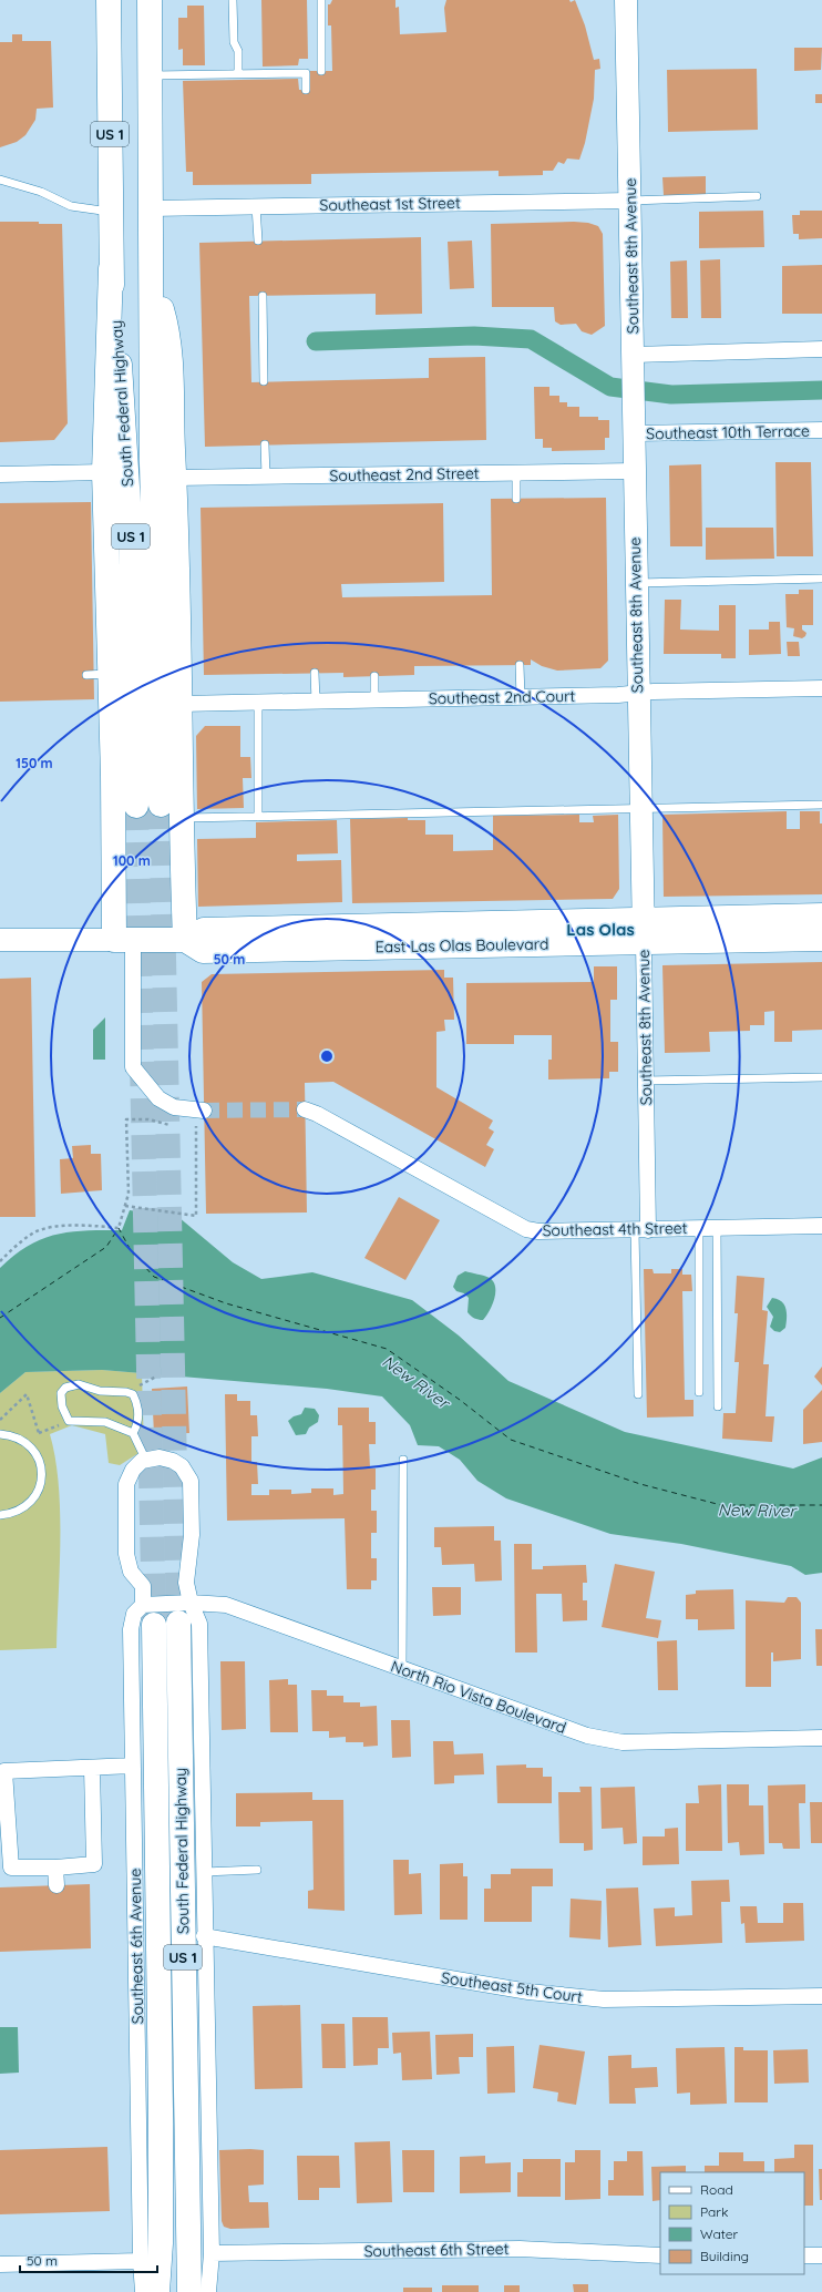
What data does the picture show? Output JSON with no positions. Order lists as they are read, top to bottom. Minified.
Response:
{"streets":{"main road":["US 1","Southeast 8th Avenue","South Federal Highway","East Las Olas Boulevard"],"street":["Southeast 1st Street","Southeast 10th Terrace","Southeast 2nd Street","Southeast 2nd Court","Southeast 4th Street","North Rio Vista Boulevard","Southeast 6th Avenue","Southeast 5th Court","Southeast 6th Street"]},"crossings":[["US 1","Southeast 1st Street"],["US 1","South Federal Highway"],["Southeast 1st Street","Southeast 8th Avenue"],["Southeast 8th Avenue","Southeast 10th Terrace"],["Southeast 8th Avenue","Southeast 2nd Street"],["Southeast 8th Avenue","Southeast 2nd Court"],["Southeast 8th Avenue","East Las Olas Boulevard"],["Southeast 8th Avenue","Southeast 4th Street"],["South Federal Highway","North Rio Vista Boulevard"],["South Federal Highway","Southeast 6th Avenue"],["North Rio Vista Boulevard","Southeast 6th Avenue"]],"districts":["Las Olas"],"water":["New River"],"legend":["Road","Park","Water","Building"],"scale_bar":"50 m","rings":["150 m","100 m","50 m"]}
